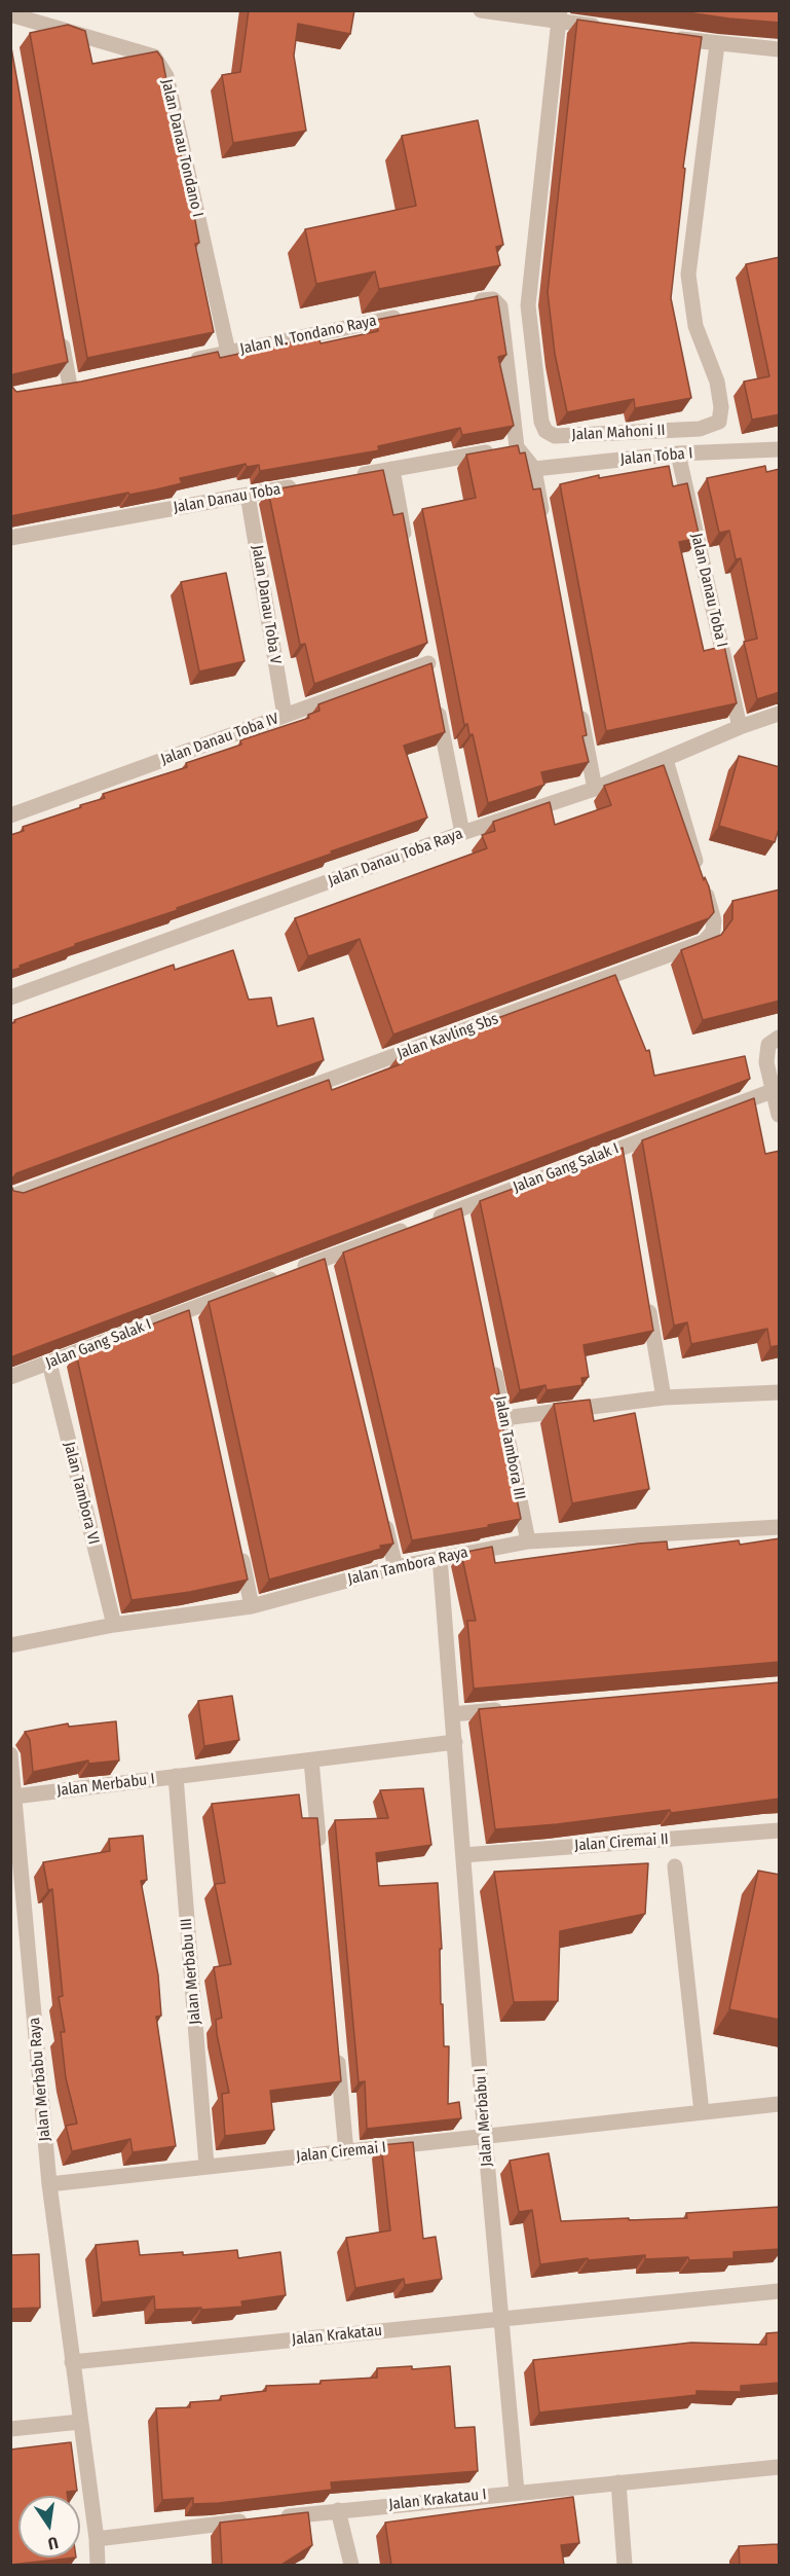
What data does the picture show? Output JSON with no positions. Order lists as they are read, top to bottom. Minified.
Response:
{"streets":{"street":["Jalan Danau Tondano I","Jalan N. Tondano Raya","Jalan Mahoni II","Jalan Toba I","Jalan Danau Toba","Jalan Danau Toba I","Jalan Danau Toba V","Jalan Danau Toba IV","Jalan Danau Toba Raya","Jalan Kavling Sbs","Jalan Gang Salak I","Jalan Tambora III","Jalan Tambora VI","Jalan Tambora Raya","Jalan Merbabu I","Jalan Ciremai II","Jalan Merbabu III","Jalan Merbabu Raya","Jalan Ciremai I","Jalan Krakatau","Jalan Krakatau I"]},"crossings":[["Jalan Danau Tondano I","Jalan N. Tondano Raya"],["Jalan Toba I","Jalan Danau Toba I"],["Jalan Danau Toba","Jalan Danau Toba V"],["Jalan Danau Toba I","Jalan Danau Toba Raya"],["Jalan Danau Toba V","Jalan Danau Toba IV"],["Jalan Danau Toba Raya","Jalan Kavling Sbs"],["Jalan Gang Salak I","Jalan Tambora VI"],["Jalan Tambora III","Jalan Tambora Raya"],["Jalan Tambora VI","Jalan Tambora Raya"],["Jalan Tambora Raya","Jalan Merbabu I"],["Jalan Merbabu I","Jalan Ciremai II"],["Jalan Merbabu I","Jalan Merbabu III"],["Jalan Merbabu I","Jalan Merbabu Raya"],["Jalan Merbabu I","Jalan Ciremai I"],["Jalan Merbabu I","Jalan Krakatau"],["Jalan Merbabu I","Jalan Krakatau I"],["Jalan Merbabu III","Jalan Ciremai I"],["Jalan Merbabu Raya","Jalan Ciremai I"],["Jalan Merbabu Raya","Jalan Krakatau"]],"north":"bottom"}
